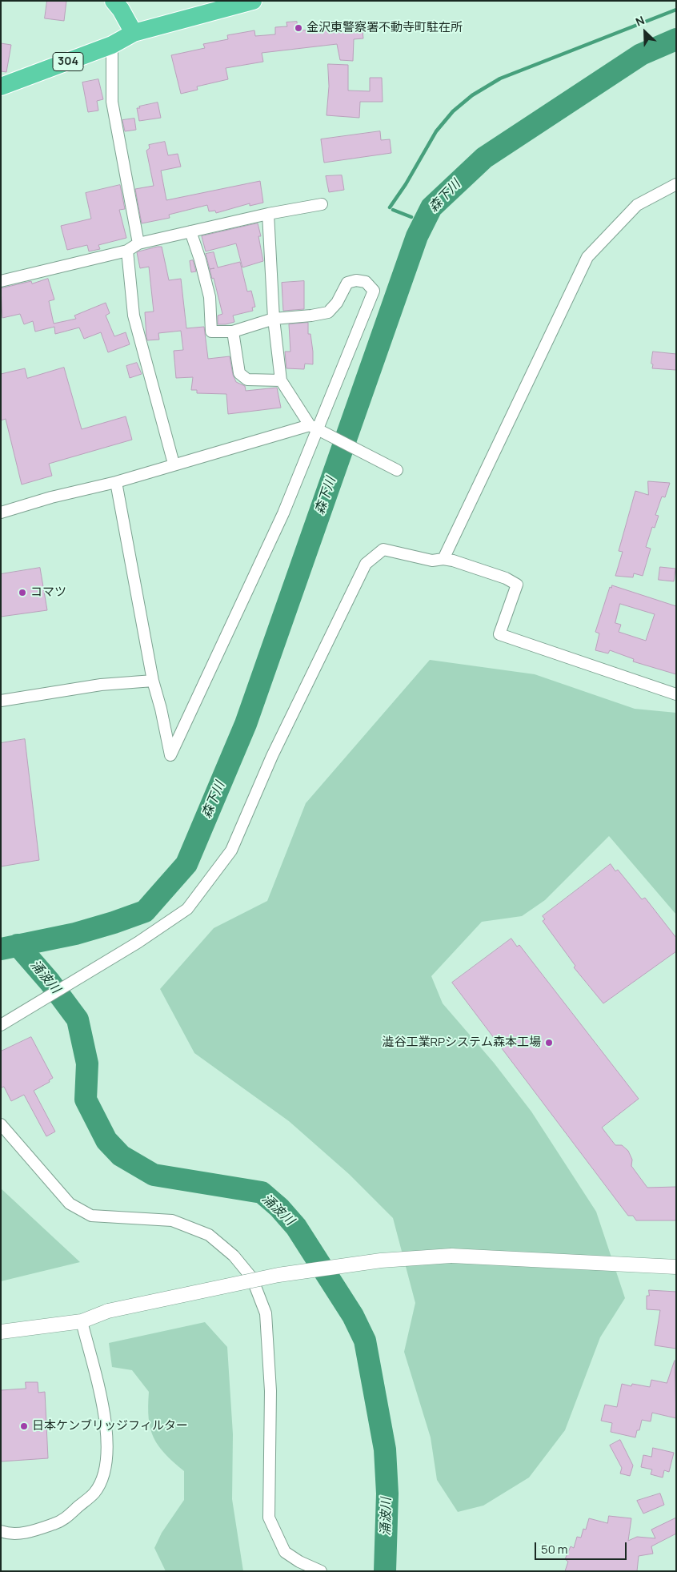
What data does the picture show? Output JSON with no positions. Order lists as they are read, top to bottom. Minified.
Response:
{"streets":{"highway":["304"]},"water":["森下川","涌波川"],"places":["金沢東警察署不動寺町駐在所","コマツ","澁谷工業RPシステム森本工場","日本ケンブリッジフィルター"],"scale_bar":"50 m","north":"top left"}
